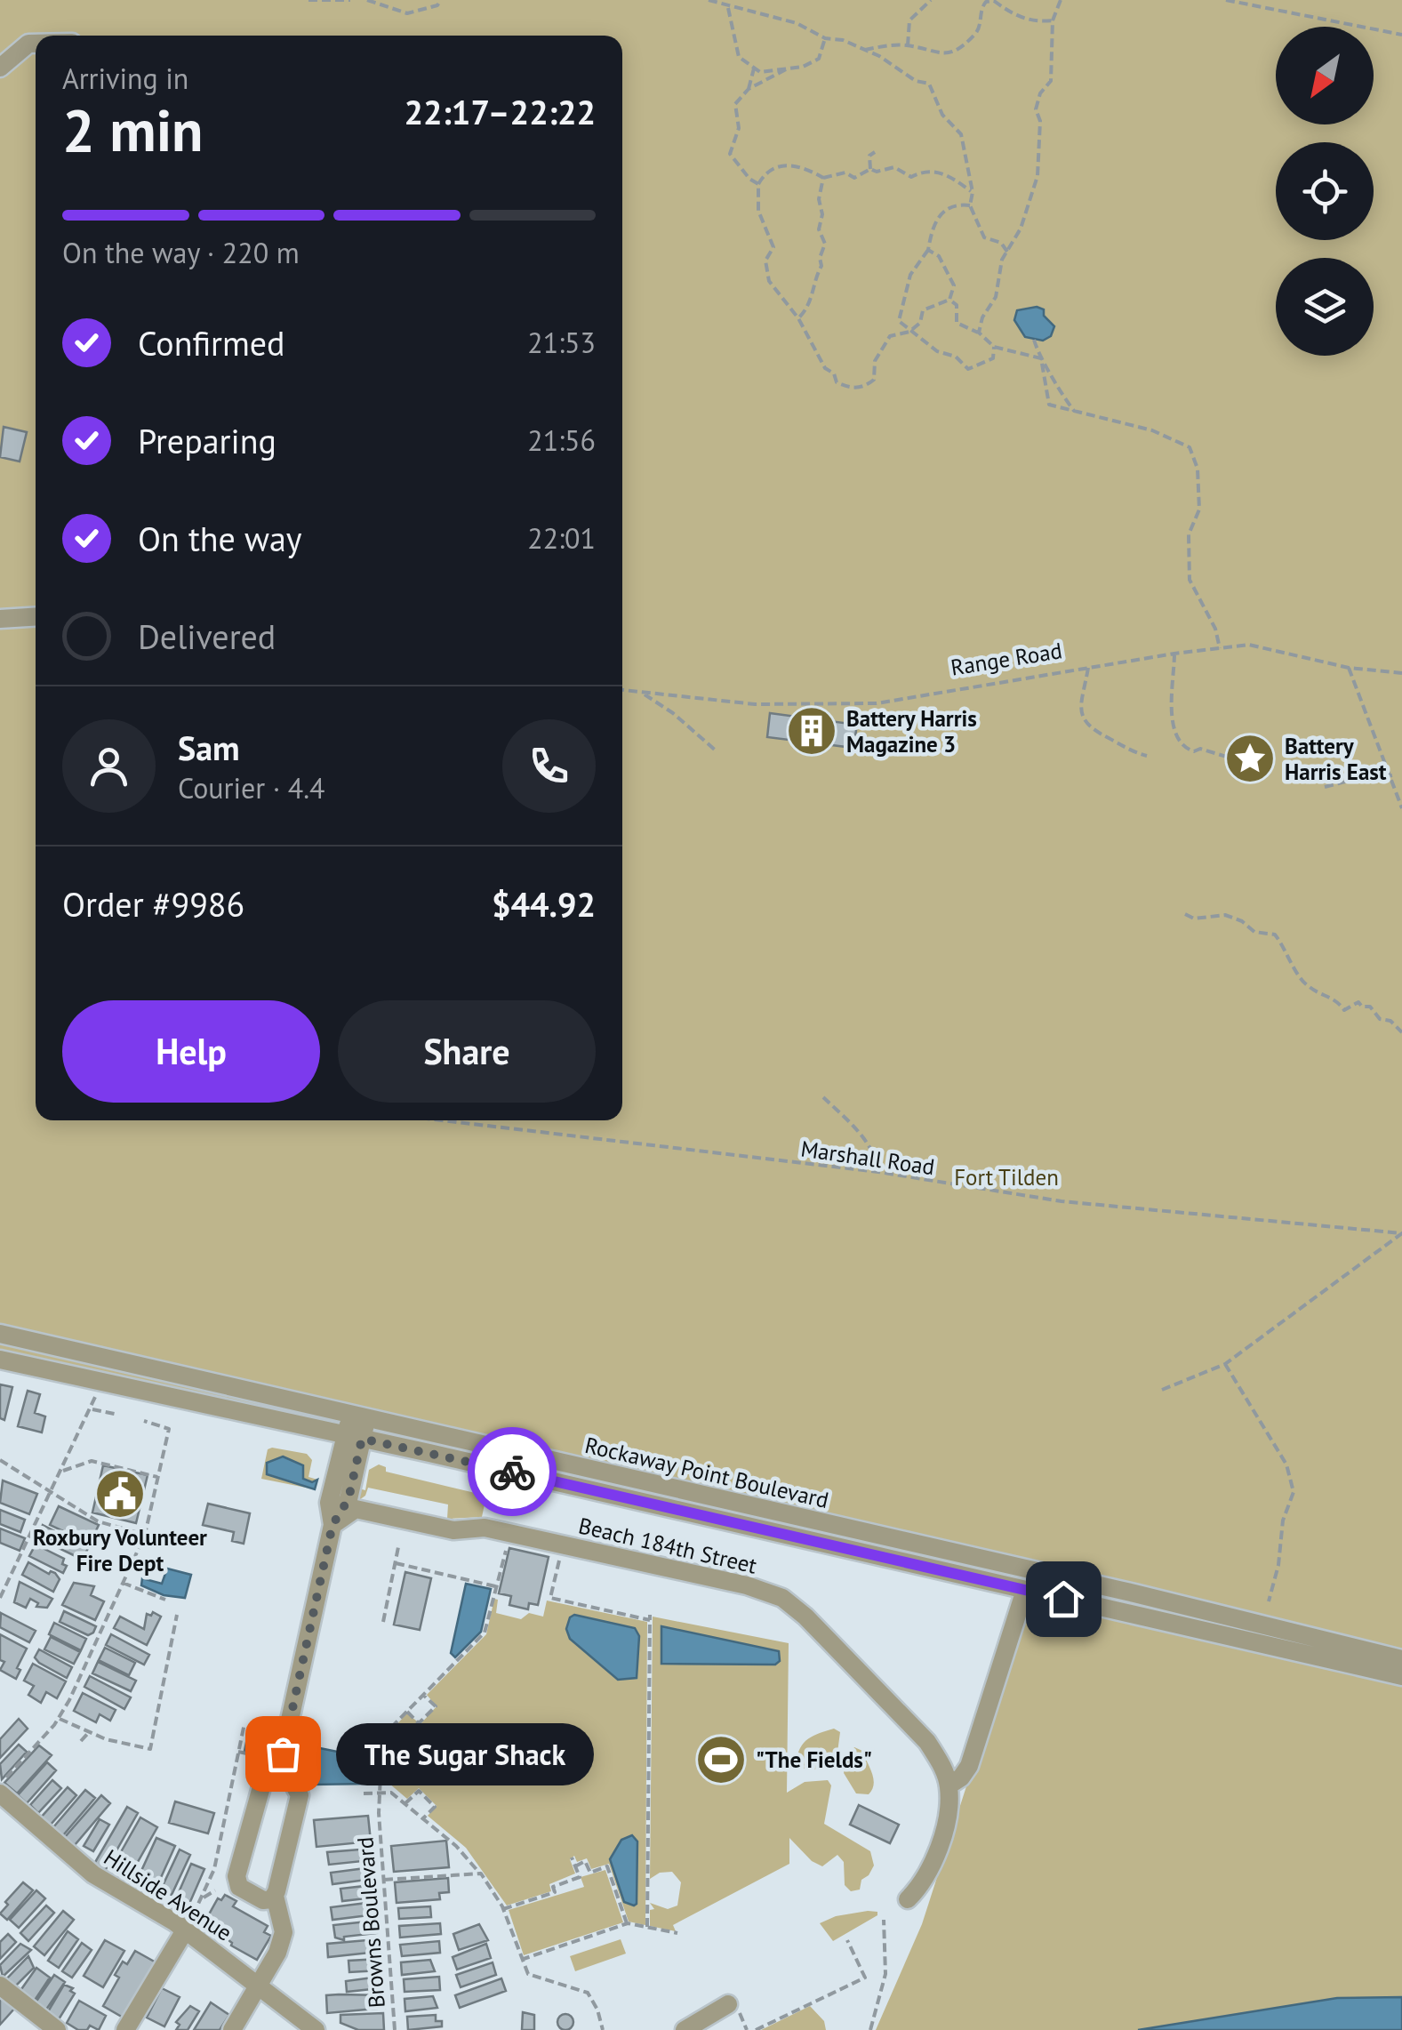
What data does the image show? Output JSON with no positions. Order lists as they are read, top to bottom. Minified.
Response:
{"streets":{"street":["Rockaway Point Boulevard","Beach 184th Street","Hillside Avenue"],"path":["Range Road","Marshall Road","Browns Boulevard"]},"parks":["Fort Tilden"],"places":{"building":["Battery Harris Magazine 3"],"place":["Battery Harris East"],"public building":["Roxbury Volunteer Fire Dept"],"other":["The Sugar Shack"],"sports":["\"The Fields\""]},"north":"bottom left","page":{"heading":["2 min","Arriving in","22:17–22:22"],"panel":["Sam","Courier · 4.4","Order #9986","$44.92"],"bar":"On the way · 220 m","list":[["Confirmed","21:53"],["Preparing","21:56"],["On the way","22:01"],"Delivered"],"buttons":["Help","Share"],"bubble":"The Sugar Shack"}}
